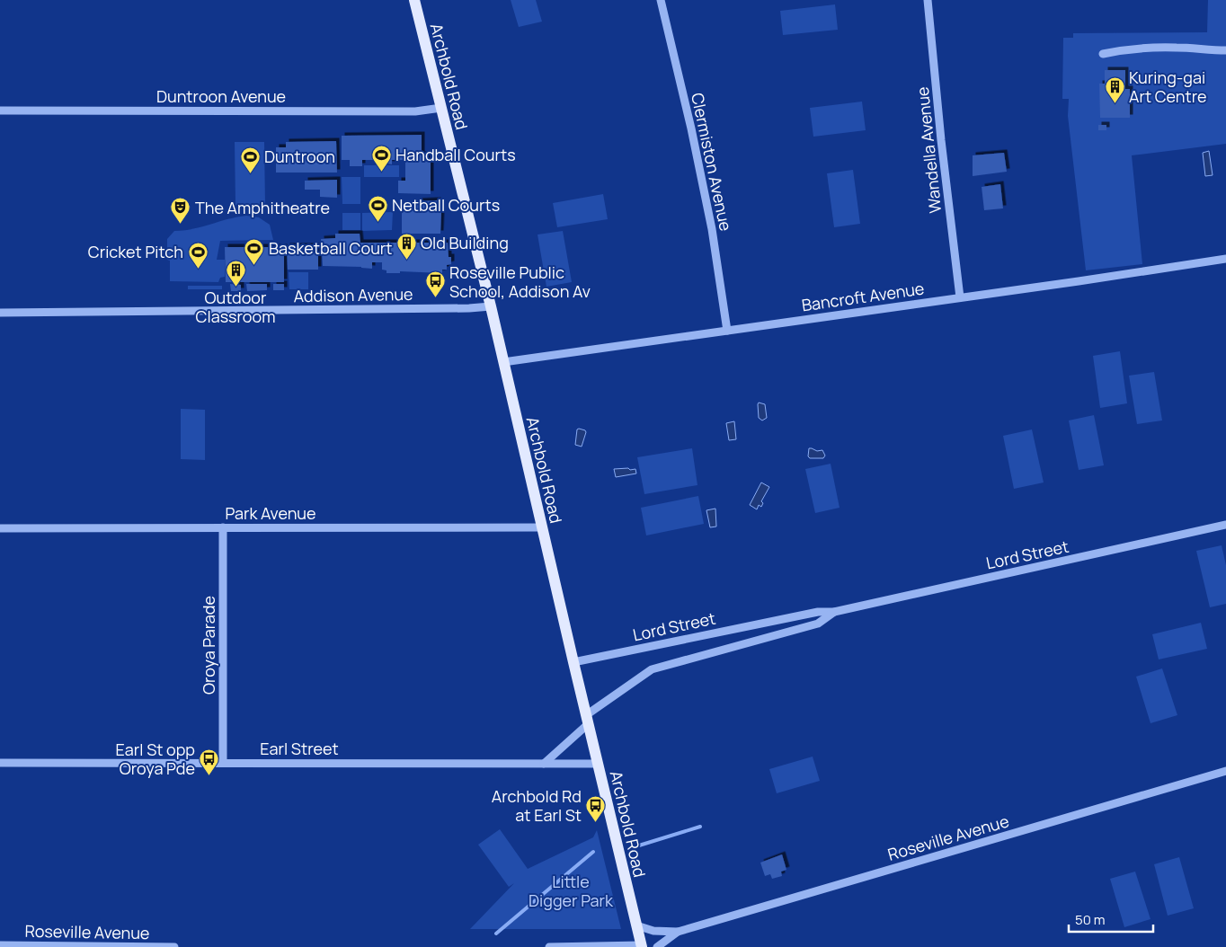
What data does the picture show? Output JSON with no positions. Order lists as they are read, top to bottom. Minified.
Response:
{"streets":{"main road":["Archbold Road"],"street":["Duntroon Avenue","Wandella Avenue","Clermiston Avenue","Addison Avenue","Bancroft Avenue","Park Avenue","Lord Street","Oroya Parade","Earl Street","Roseville Avenue"]},"crossings":[["Archbold Road","Duntroon Avenue"],["Archbold Road","Addison Avenue"],["Archbold Road","Bancroft Avenue"],["Archbold Road","Park Avenue"],["Archbold Road","Lord Street"],["Archbold Road","Earl Street"],["Archbold Road","Roseville Avenue"],["Wandella Avenue","Bancroft Avenue"],["Clermiston Avenue","Bancroft Avenue"],["Park Avenue","Oroya Parade"],["Lord Street","Earl Street"],["Oroya Parade","Earl Street"]],"parks":["Little Digger Park"],"places":{"building":["Kuring-gai Art Centre","Old Building","Outdoor Classroom"],"sports":["Handball Courts","Duntroon","Netball Courts","Basketball Court","Cricket Pitch"],"theatre":["The Amphitheatre"],"bus stop":["Roseville Public School, Addison Av","Earl St opp Oroya Pde","Archbold Rd at Earl St"]},"scale_bar":"50 m"}
